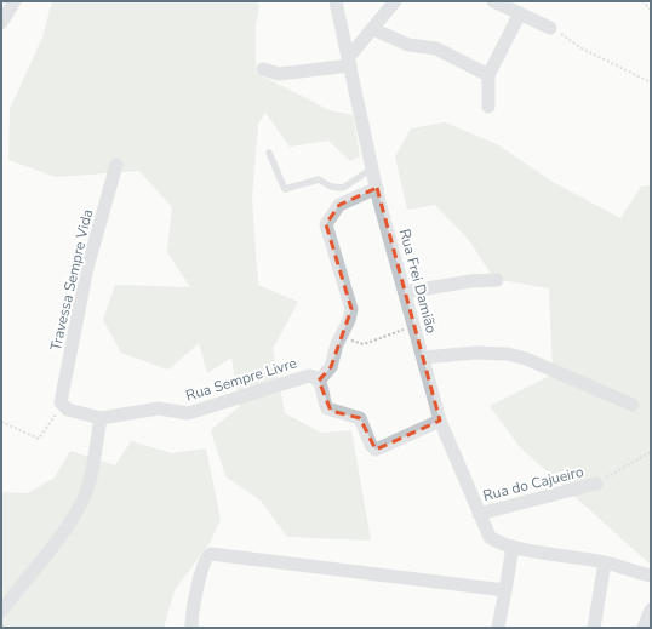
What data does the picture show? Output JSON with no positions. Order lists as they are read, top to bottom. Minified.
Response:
{"streets":{"street":["Travessa Sempre Vida","Rua Frei Damião","Rua Sempre Livre","Rua do Cajueiro"]},"crossings":[["Travessa Sempre Vida","Rua Sempre Livre"],["Rua Frei Damião","Rua do Cajueiro"]]}
